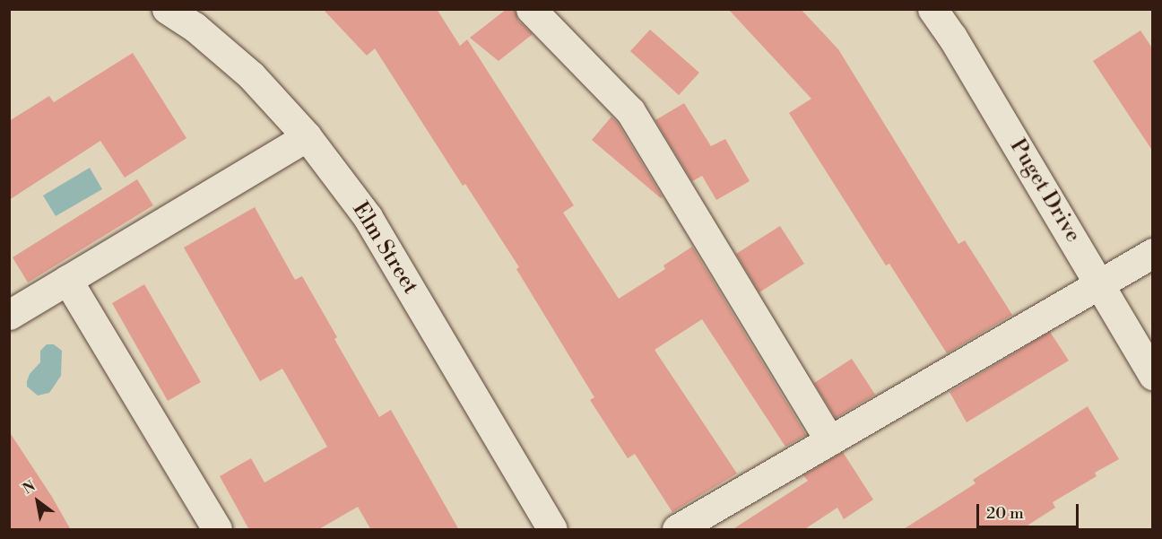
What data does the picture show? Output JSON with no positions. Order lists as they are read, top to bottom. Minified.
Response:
{"streets":{"street":["Puget Drive","Elm Street"]},"scale_bar":"20 m","north":"top left"}
